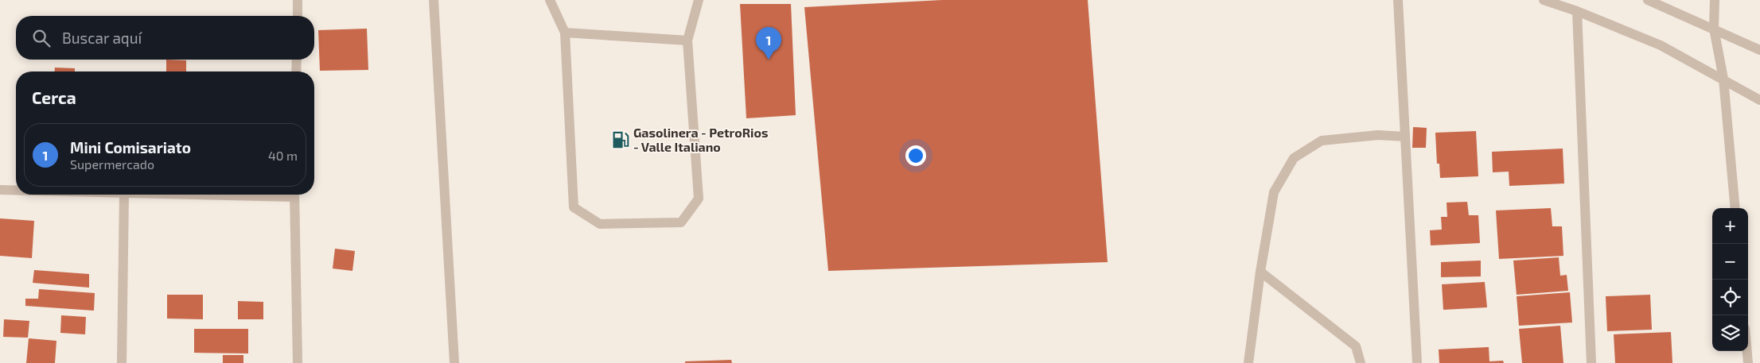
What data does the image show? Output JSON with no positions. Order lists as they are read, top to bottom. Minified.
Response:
{"places":{"fuel station":["Gasolinera - PetroRios - Valle Italiano"]},"page":{"search":"Buscar aquí","pins":"1","heading":"Cerca","list":[{"mark":"1","name":"Mini Comisariato","note":"Supermercado","value":"40 m"}],"map_buttons":["+","−"]}}
